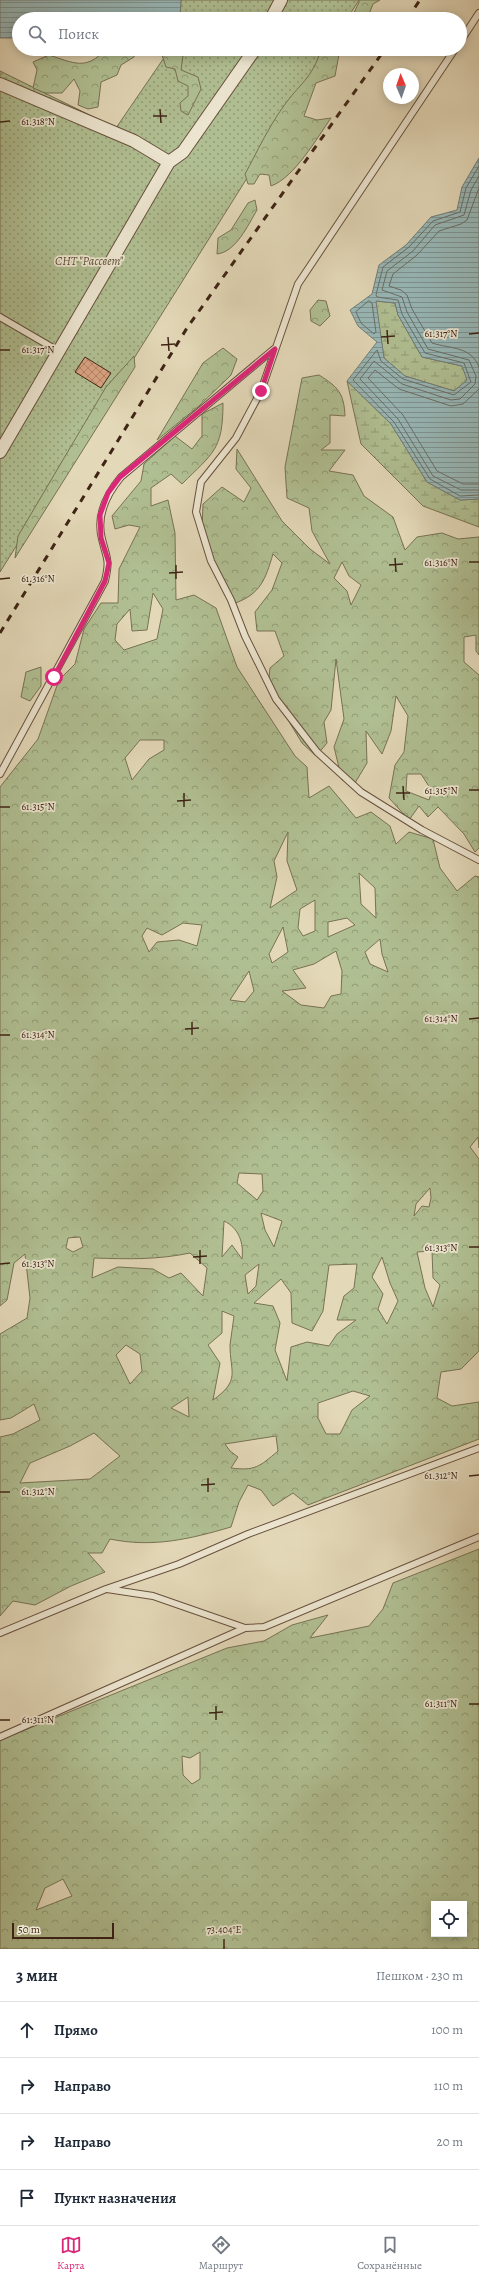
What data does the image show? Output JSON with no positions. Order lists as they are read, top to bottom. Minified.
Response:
{"parks":["СНТ \"Рассвет\""],"scale_bar":"50 m","north":"top","page":{"search":"Поиск","scale":"50 m","heading":["3 мин","Пешком · 230 m"],"list":[["Прямо","100 m"],["Направо","110 m"],["Направо","20 m"],"Пункт назначения"],"nav":["Карта","Маршрут","Сохранённые"]},"coordinates":["61.318°N","61.317°N","61.316°N","61.315°N","61.314°N","61.313°N","61.312°N","61.311°N","73.404°E"]}
